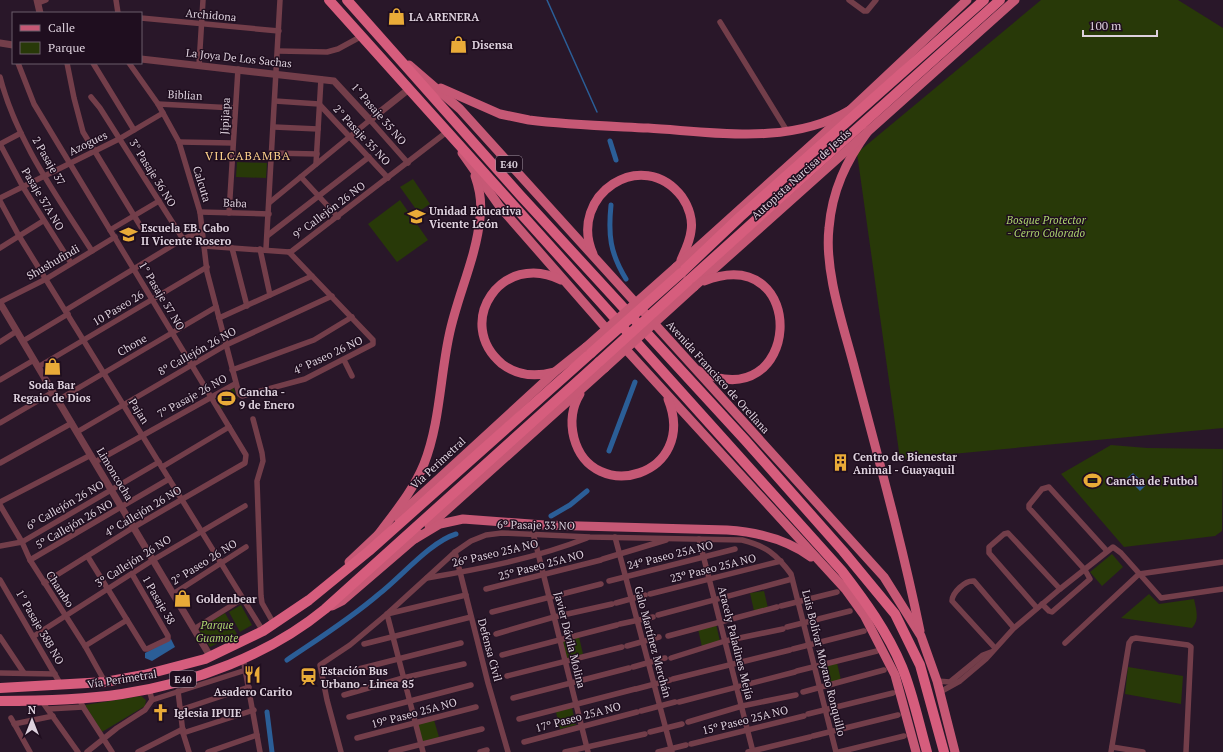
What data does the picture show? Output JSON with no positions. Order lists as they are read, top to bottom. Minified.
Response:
{"streets":{"highway":["E40","Autopista Narcisa de Jesús","Avenida Francisco de Orellana","Vía Perimetral"],"street":["Archidona","La Joya De Los Sachas","Biblian","1° Pasaje 35 NO","Jipijapa","2° Pasaje 35 NO","Azogues","2 Pasaje 37","3° Pasaje 36 NO","Calcuta","Pasaje 37A NO","Baba","9° Callejón 26 NO","Shushufindi","1° Pasaje 37 NO","10 Paseo 26","Chone","8º Callejón 26 NO","4° Paseo 26 NO","7º Pasaje 26 NO","Pajan","Limoncocha","6º Callejón 26 NO","4º Callejón 26 NO","5º Callejón 26 NO","6º Pasaje 33 NO","26º Paseo 25A NO","24º Paseo 25A NO","3º Callejón 26 NO","2° Paseo 26 NO","25º Paseo 25A NO","23º Paseo 25A NO","Chambo","1 Pasaje 38","1° Pasaje 38B NO","Javier Dávila Molina","Galo Martínez Merchán","Aracely Paladines Mejía","Defensa Civil","Luis Bolívar Moyano Ronquillo","19º Paseo 25A NO","17º Paseo 25A NO","15º Paseo 25A NO"]},"crossings":[["La Joya De Los Sachas","1° Pasaje 35 NO"],["La Joya De Los Sachas","Jipijapa"],["Biblian","Jipijapa"],["Biblian","Calcuta"],["1° Pasaje 35 NO","9° Callejón 26 NO"],["Jipijapa","Baba"],["2° Pasaje 35 NO","9° Callejón 26 NO"],["Azogues","2 Pasaje 37"],["Azogues","3° Pasaje 36 NO"],["Azogues","Calcuta"],["Azogues","Pasaje 37A NO"],["Azogues","1° Pasaje 37 NO"],["Azogues","Pajan"],["2 Pasaje 37","Shushufindi"],["Autopista Narcisa de Jesús","Vía Perimetral"],["Calcuta","Baba"],["Calcuta","9° Callejón 26 NO"],["Calcuta","10 Paseo 26"],["Calcuta","Chone"],["Calcuta","8º Callejón 26 NO"],["Calcuta","4° Paseo 26 NO"],["Calcuta","7º Pasaje 26 NO"],["Pasaje 37A NO","Shushufindi"],["9° Callejón 26 NO","4° Paseo 26 NO"],["Shushufindi","1° Pasaje 37 NO"],["Shushufindi","Pajan"],["Shushufindi","Limoncocha"],["1° Pasaje 37 NO","10 Paseo 26"],["1° Pasaje 37 NO","Chone"],["1° Pasaje 37 NO","8º Callejón 26 NO"],["1° Pasaje 37 NO","7º Pasaje 26 NO"],["1° Pasaje 37 NO","6º Callejón 26 NO"],["1° Pasaje 37 NO","4º Callejón 26 NO"],["10 Paseo 26","Pajan"],["10 Paseo 26","Limoncocha"],["Chone","Pajan"],["Chone","Limoncocha"],["8º Callejón 26 NO","4° Paseo 26 NO"],["8º Callejón 26 NO","Pajan"],["8º Callejón 26 NO","Limoncocha"],["7º Pasaje 26 NO","Pajan"],["7º Pasaje 26 NO","Limoncocha"],["7º Pasaje 26 NO","Chambo"],["Pajan","Vía Perimetral"],["Pajan","6º Callejón 26 NO"],["Pajan","4º Callejón 26 NO"],["Pajan","5º Callejón 26 NO"],["Pajan","3º Callejón 26 NO"],["Pajan","2° Paseo 26 NO"],["Vía Perimetral","Limoncocha"],["Vía Perimetral","Chambo"],["Vía Perimetral","1° Pasaje 38B NO"],["Limoncocha","6º Callejón 26 NO"],["Limoncocha","4º Callejón 26 NO"],["Limoncocha","5º Callejón 26 NO"],["Limoncocha","3º Callejón 26 NO"],["Limoncocha","2° Paseo 26 NO"],["6º Callejón 26 NO","Chambo"],["4º Callejón 26 NO","Chambo"],["5º Callejón 26 NO","Chambo"],["6º Pasaje 33 NO","26º Paseo 25A NO"],["6º Pasaje 33 NO","25º Paseo 25A NO"],["6º Pasaje 33 NO","23º Paseo 25A NO"],["6º Pasaje 33 NO","Javier Dávila Molina"],["6º Pasaje 33 NO","Galo Martínez Merchán"],["6º Pasaje 33 NO","Aracely Paladines Mejía"],["6º Pasaje 33 NO","Defensa Civil"],["6º Pasaje 33 NO","Luis Bolívar Moyano Ronquillo"],["26º Paseo 25A NO","Javier Dávila Molina"],["26º Paseo 25A NO","Defensa Civil"],["24º Paseo 25A NO","Galo Martínez Merchán"],["24º Paseo 25A NO","Aracely Paladines Mejía"],["3º Callejón 26 NO","Chambo"],["3º Callejón 26 NO","1 Pasaje 38"],["3º Callejón 26 NO","1° Pasaje 38B NO"],["25º Paseo 25A NO","Javier Dávila Molina"],["25º Paseo 25A NO","Galo Martínez Merchán"],["23º Paseo 25A NO","Javier Dávila Molina"],["23º Paseo 25A NO","Galo Martínez Merchán"],["23º Paseo 25A NO","Aracely Paladines Mejía"],["Javier Dávila Molina","17º Paseo 25A NO"],["Galo Martínez Merchán","17º Paseo 25A NO"],["Galo Martínez Merchán","15º Paseo 25A NO"],["Aracely Paladines Mejía","17º Paseo 25A NO"],["Aracely Paladines Mejía","15º Paseo 25A NO"],["Luis Bolívar Moyano Ronquillo","17º Paseo 25A NO"],["Luis Bolívar Moyano Ronquillo","15º Paseo 25A NO"]],"districts":["VILCABAMBA"],"parks":["Bosque Protector - Cerro Colorado","Parque Guamote"],"places":{"shop":["LA ARENERA","Disensa","Soda Bar Regaio de Dios","Goldenbear"],"school or university":["Unidad Educativa Vicente León","Escuela EB. Cabo II Vicente Rosero"],"sports":["Cancha - 9 de Enero","Cancha de Futbol"],"building":["Centro de Bienestar Animal - Guayaquil"],"restaurant":["Asadero Carito"],"station":["Estación Bus Urbano - Linea 85"],"church":["Iglesia IPUIE"]},"legend":["Calle","Parque"],"scale_bar":"100 m","north":"top"}
